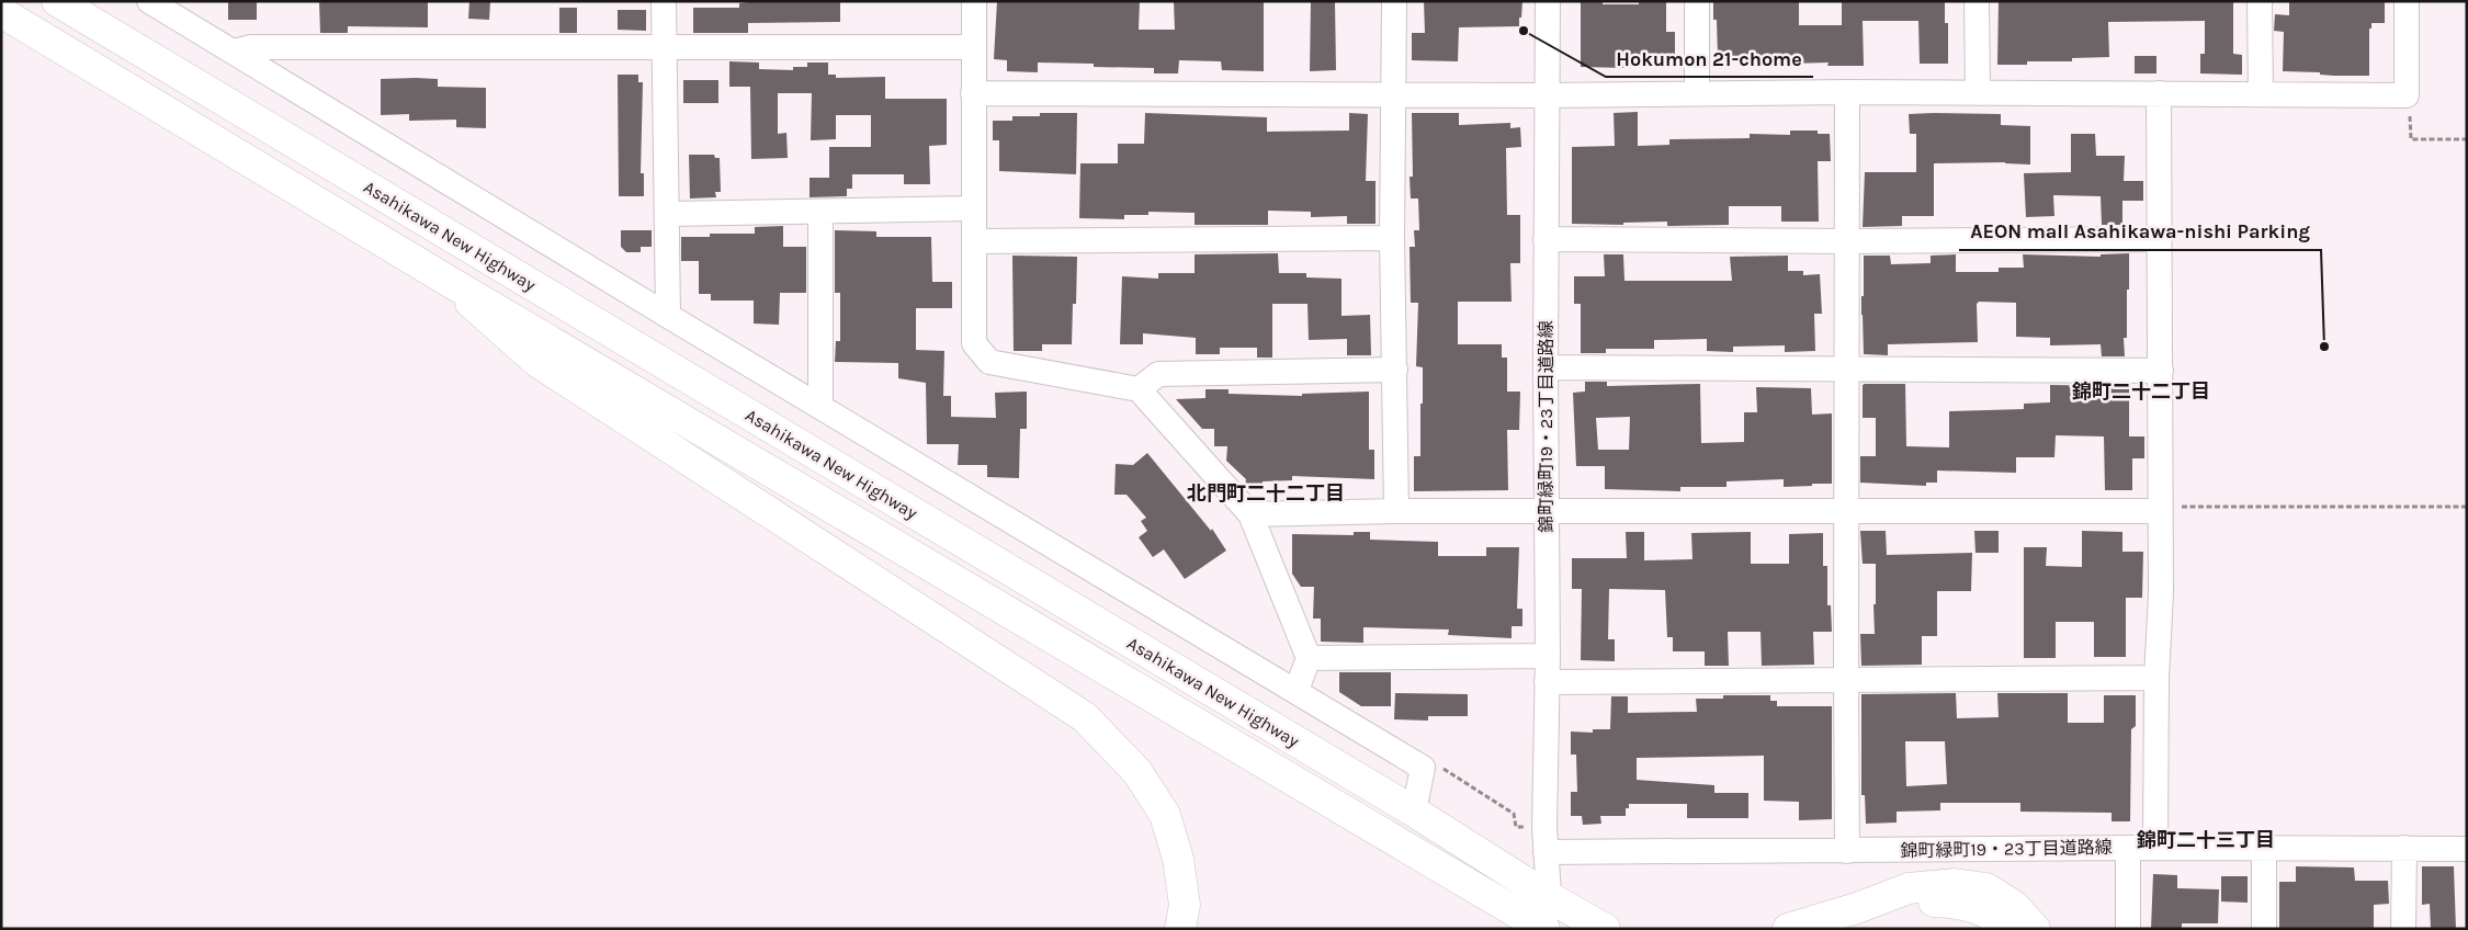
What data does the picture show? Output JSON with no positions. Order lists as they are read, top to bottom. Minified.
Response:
{"streets":{"main road":["Asahikawa New Highway"],"street":["錦町緑町19・23丁目道路線"]},"crossings":[["Asahikawa New Highway","錦町緑町19・23丁目道路線"]],"districts":["錦町二十二丁目","北門町二十二丁目","錦町二十三丁目"],"places":["Hokumon 21-chome","AEON mall Asahikawa-nishi Parking"]}
